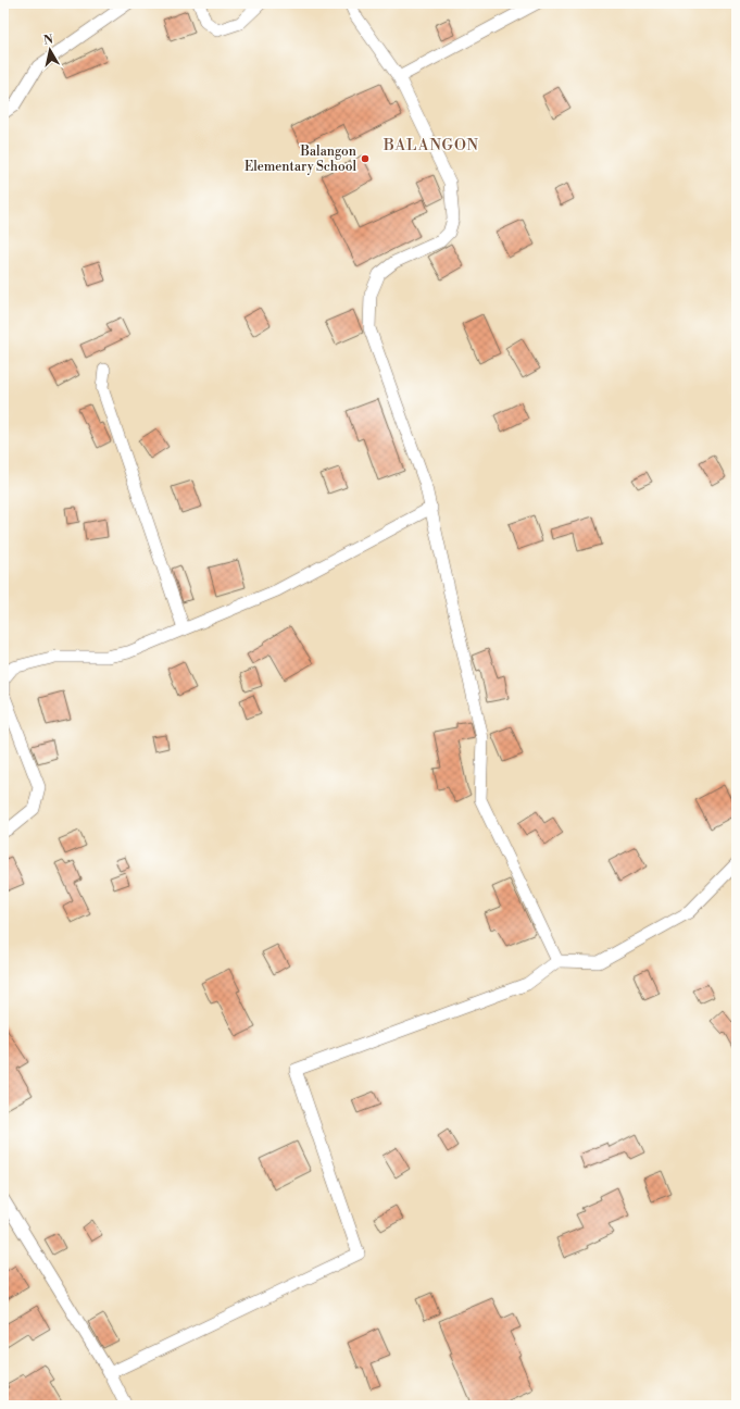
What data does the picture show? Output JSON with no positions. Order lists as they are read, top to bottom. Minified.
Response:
{"districts":["BALANGON"],"places":["Balangon Elementary School"],"north":"top"}
